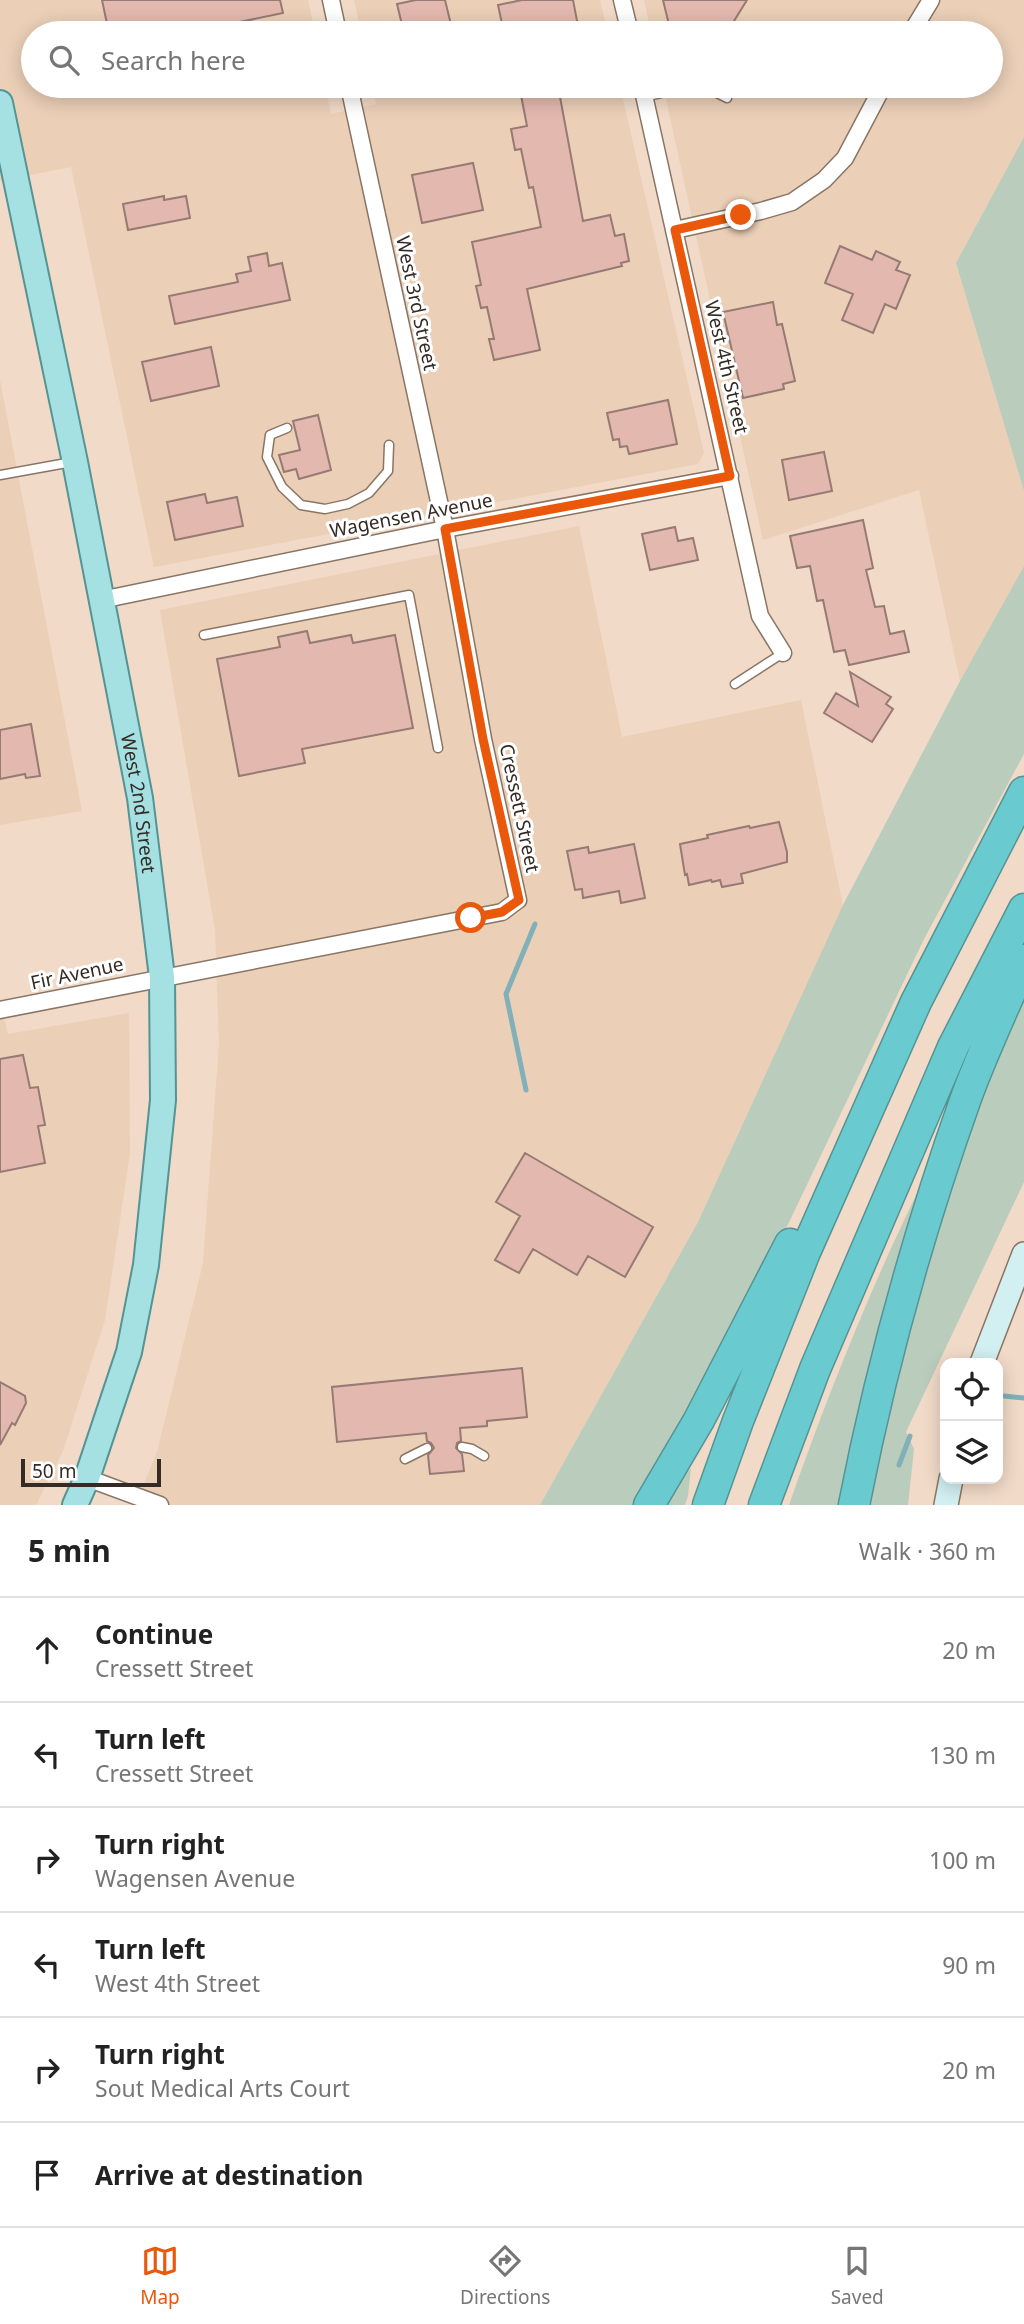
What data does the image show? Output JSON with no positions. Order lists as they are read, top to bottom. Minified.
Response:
{"streets":{"main road":["West 2nd Street"],"street":["West 3rd Street","West 4th Street","Wagensen Avenue","Cressett Street","Fir Avenue"]},"crossings":[["West 3rd Street","Wagensen Avenue"],["West 3rd Street","Cressett Street"],["West 4th Street","Wagensen Avenue"],["Wagensen Avenue","West 2nd Street"],["Wagensen Avenue","Cressett Street"],["West 2nd Street","Cressett Street"],["West 2nd Street","Fir Avenue"],["Cressett Street","Fir Avenue"]],"scale_bar":"50 m","page":{"search":"Search here","scale":"50 m","heading":["5 min","Walk · 360 m"],"list":[["Continue","Cressett Street","20 m"],["Turn left","Cressett Street","130 m"],["Turn right","Wagensen Avenue","100 m"],["Turn left","West 4th Street","90 m"],["Turn right","Sout Medical Arts Court","20 m"],"Arrive at destination"],"nav":["Map","Directions","Saved"]}}
